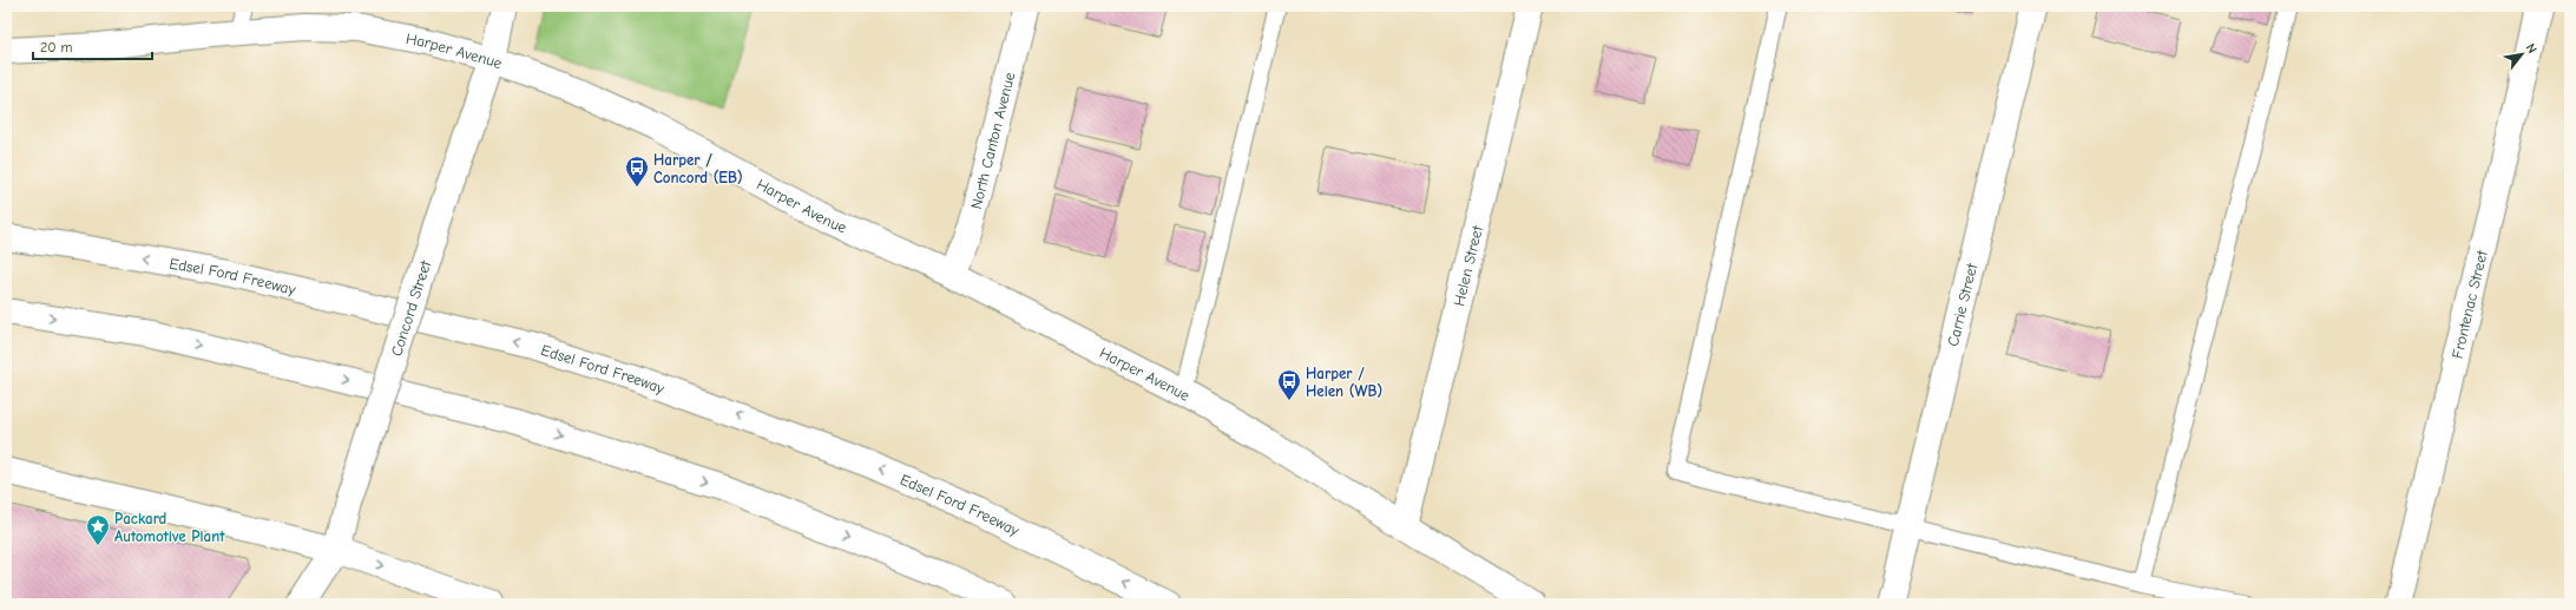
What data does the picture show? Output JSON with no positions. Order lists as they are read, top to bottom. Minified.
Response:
{"streets":{"main road":["Harper Avenue","North Canton Avenue","Helen Street","Edsel Ford Freeway","Frontenac Street","Carrie Street","Concord Street"]},"crossings":[["Harper Avenue","North Canton Avenue"],["Harper Avenue","Helen Street"],["Harper Avenue","Concord Street"]],"places":{"bus stop":["Harper / Concord (EB)","Harper / Helen (WB)"],"place":["Packard Automotive Plant"]},"scale_bar":"20 m","north":"top right"}
